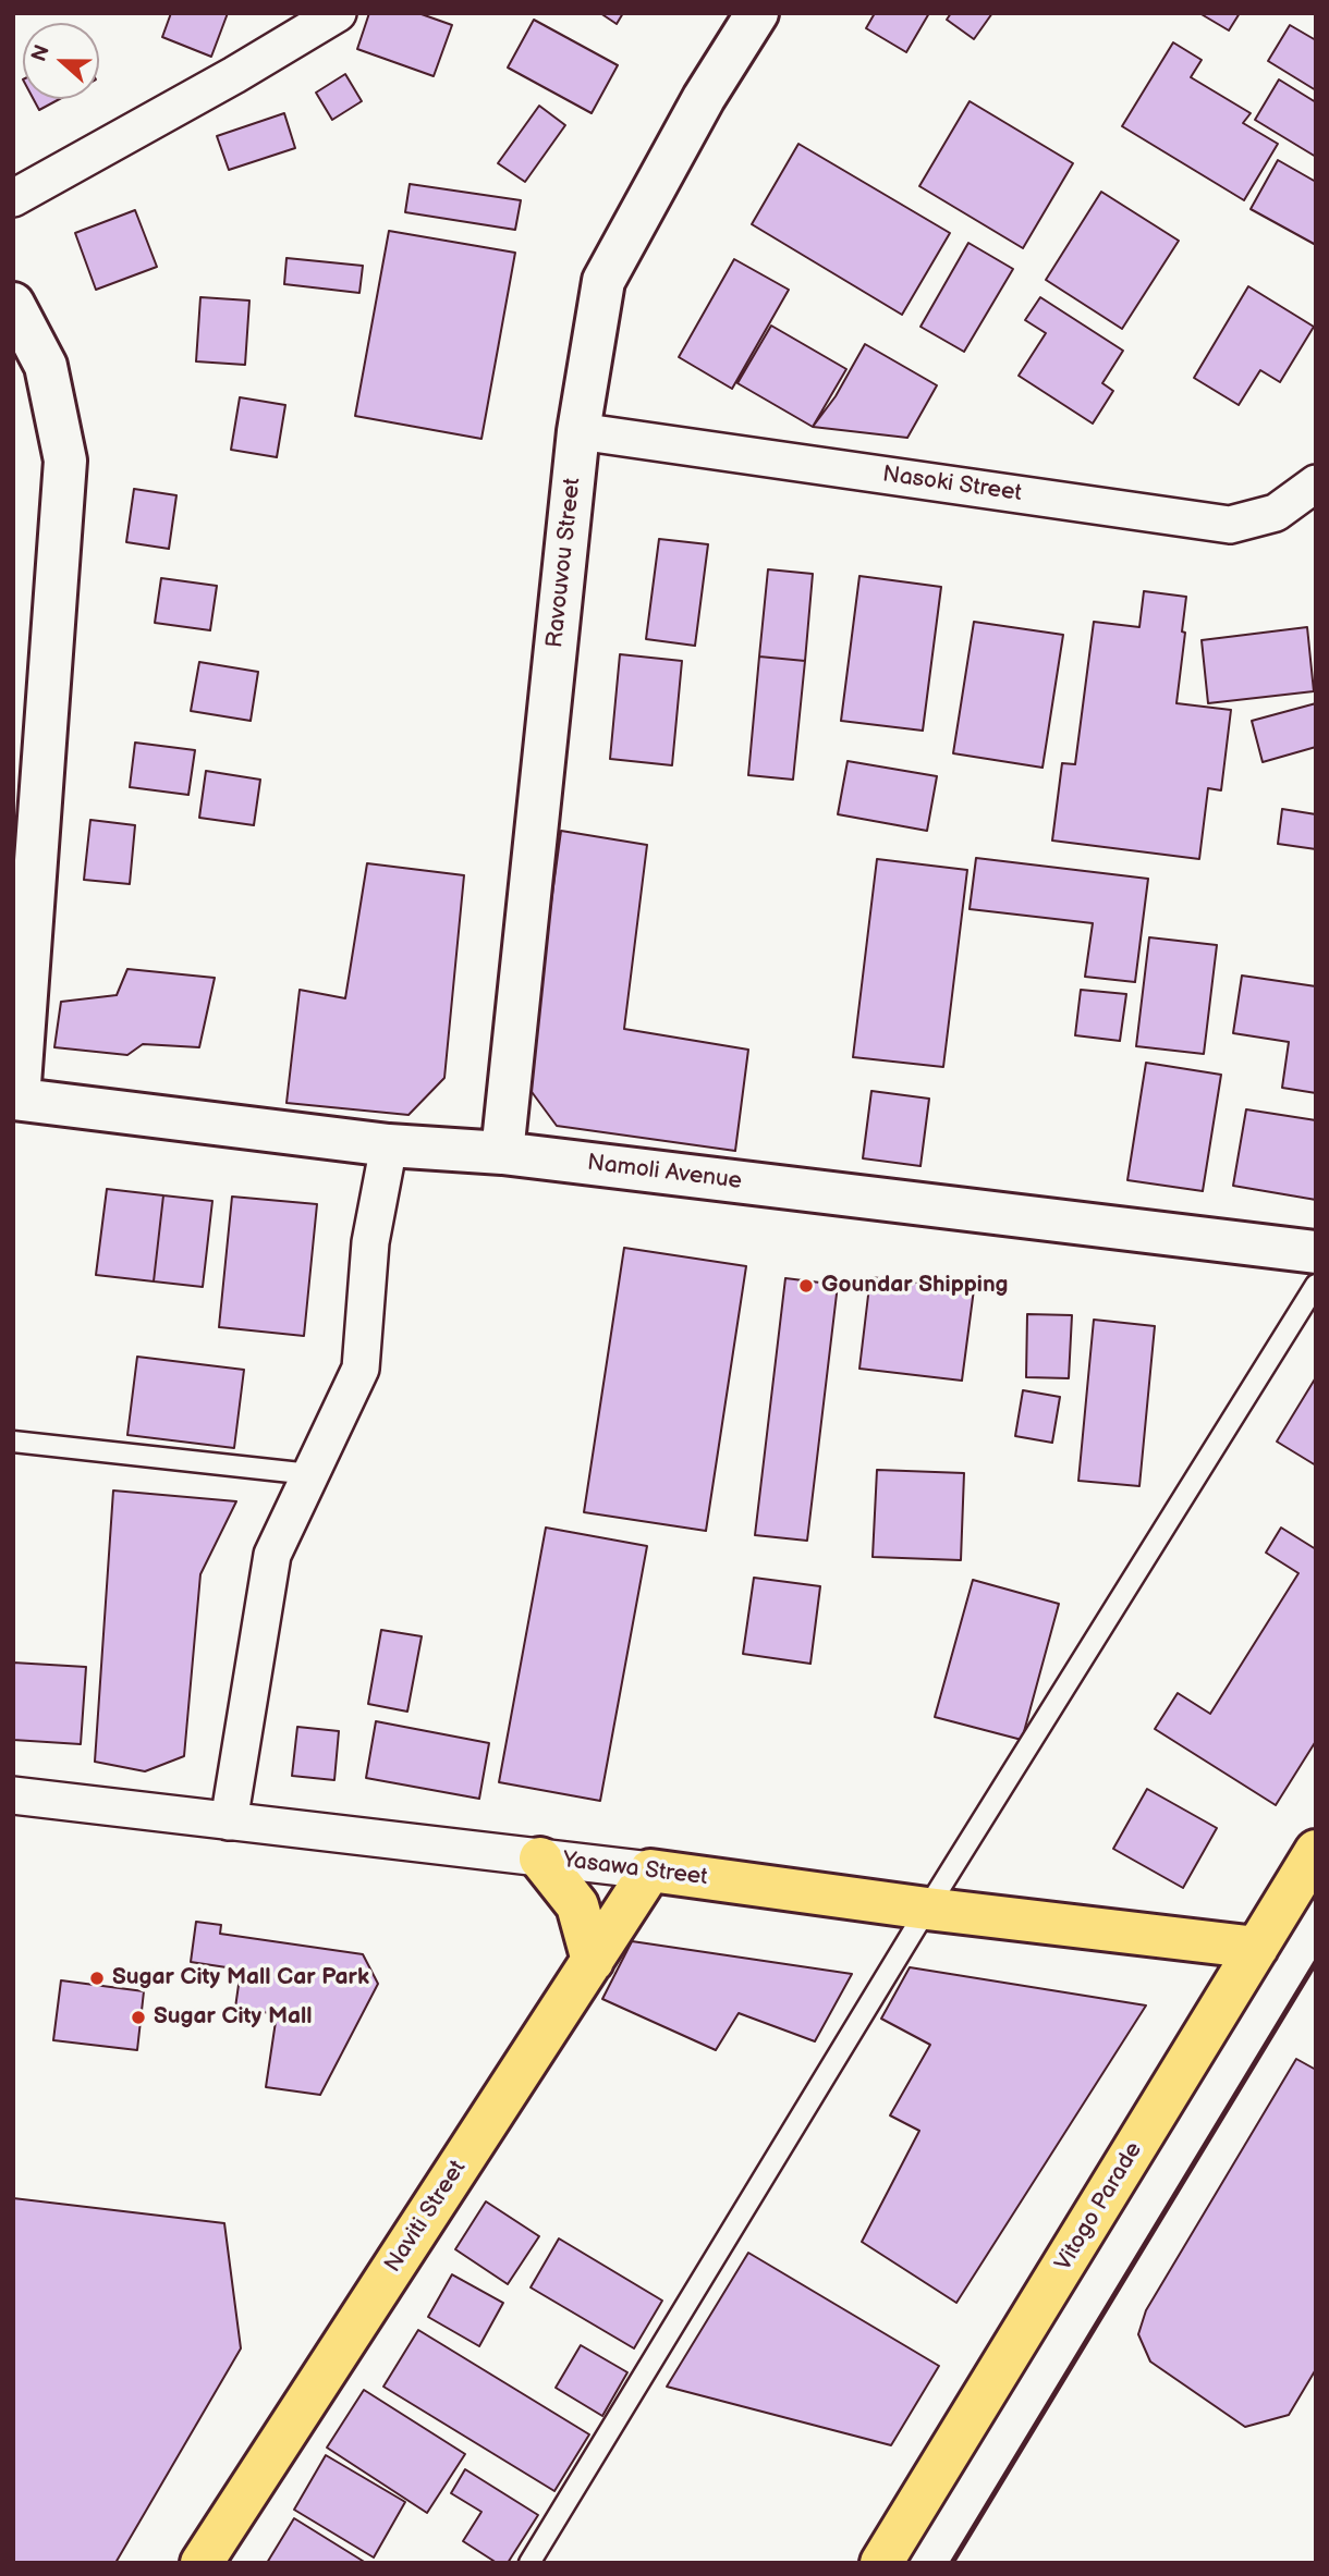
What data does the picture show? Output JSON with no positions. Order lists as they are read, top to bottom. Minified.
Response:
{"streets":{"main road":["Yasawa Street","Vitogo Parade","Naviti Street"],"street":["Nasoki Street","Ravouvou Street","Namoli Avenue"]},"crossings":[["Nasoki Street","Ravouvou Street"],["Ravouvou Street","Namoli Avenue"],["Yasawa Street","Vitogo Parade"],["Yasawa Street","Naviti Street"]],"places":["Goundar Shipping","Sugar City Mall Car Park","Sugar City Mall"],"north":"left"}
